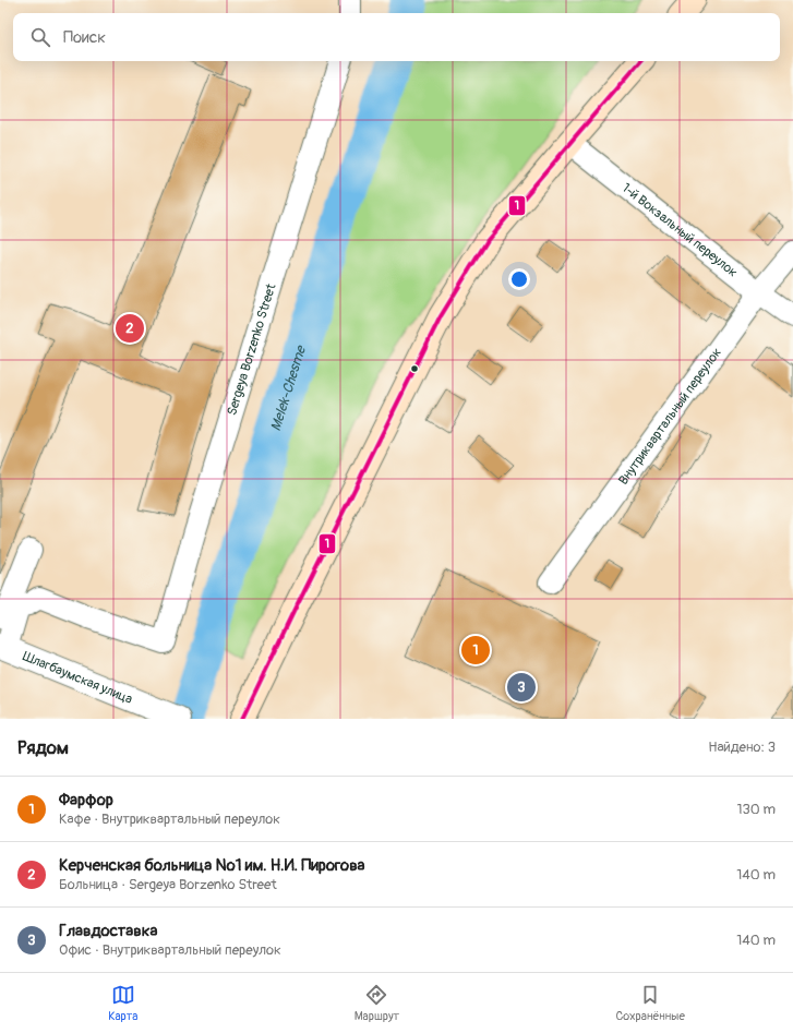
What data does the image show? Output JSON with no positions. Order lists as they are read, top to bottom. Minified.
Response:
{"streets":{"street":["1-й Вокзальный переулок","Sergeya Borzenko Street","Внутриквартальный переулок","Шлагбаумская улица"]},"crossings":[["1-й Вокзальный переулок","Внутриквартальный переулок"]],"water":["Melek-Chesme"],"lines":["transit line 1"],"page":{"search":"Поиск","pins":["2","1","3"],"heading":["Рядом","Найдено: 3"],"list":[{"mark":"1","name":"Фарфор","note":"Кафе · Внутриквартальный переулок","value":"130 m"},{"mark":"2","name":"Керченская больница №1 им. Н.И. Пирогова","note":"Больница · Sergeya Borzenko Street","value":"140 m"},{"mark":"3","name":"Главдоставка","note":"Офис · Внутриквартальный переулок","value":"140 m"}],"nav":["Карта","Маршрут","Сохранённые"]}}
